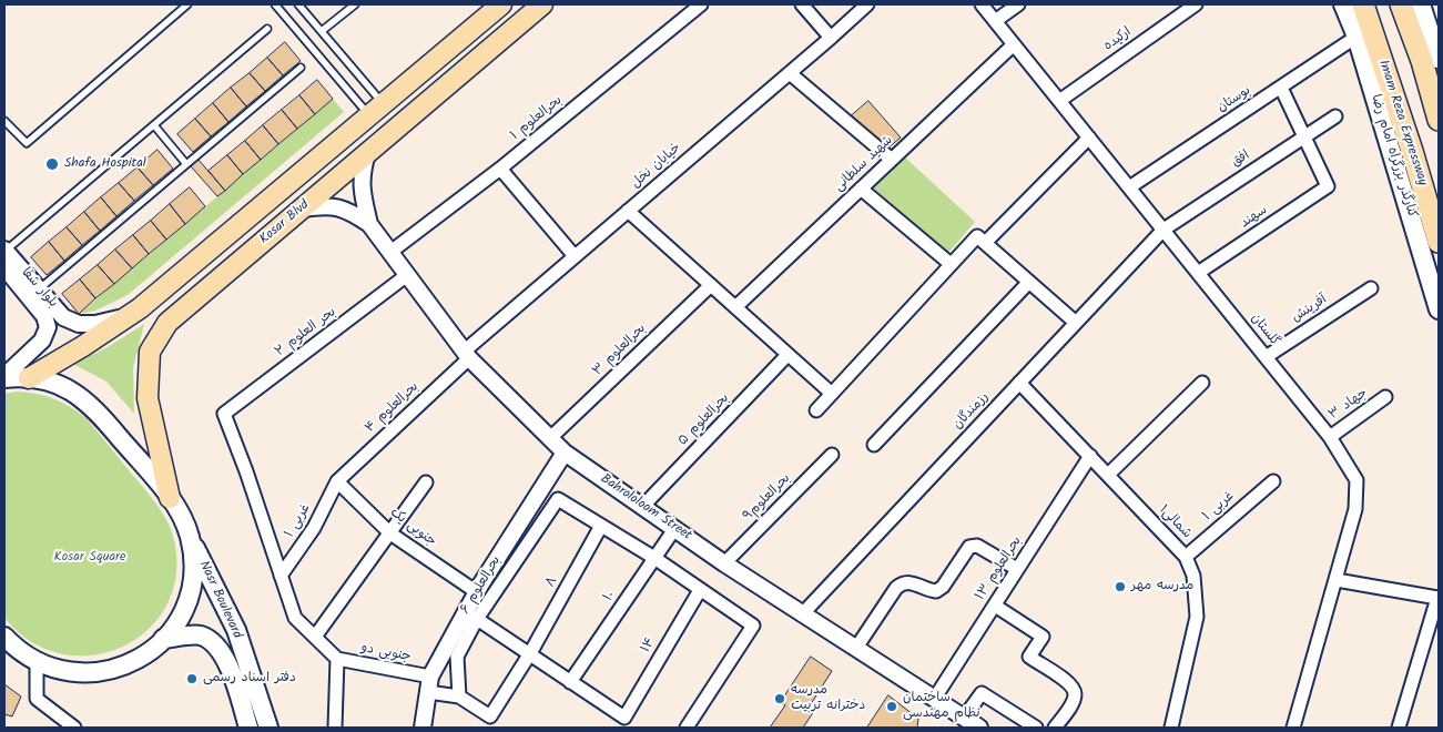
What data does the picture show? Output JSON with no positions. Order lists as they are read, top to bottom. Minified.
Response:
{"streets":{"highway":["Imam Reza Expressway"],"main road":["کنارگذر بزرگراه امام رضا","Kosar Blvd","Nasr Boulevard"],"street":["ارکیده","بوستان","بحرالعلوم ۱","افق","شهید سلطانی","خیابان نخل","سهند","بلوار شفا","آفرینش","گلستان","بحر العلوم ۲","بحرالعلوم ۳","جهاد ۳","بحرالعلوم ۴","رزمندگان","بحرالعلوم ۵","بحرالعلوم۹","غربی ۱","Bahrololoom Street","شمالی۱","جنوبی یک","بحرالعلوم ۱۳","۸","بحرالعلوم ۶","۱۰","۱۴","جنوبی دو"]},"crossings":[["ارکیده","گلستان"],["بوستان","کنارگذر بزرگراه امام رضا"],["بوستان","گلستان"],["بحرالعلوم ۱","Bahrololoom Street"],["Imam Reza Expressway","کنارگذر بزرگراه امام رضا"],["افق","سهند"],["افق","گلستان"],["افق","رزمندگان"],["شهید سلطانی","گلستان"],["خیابان نخل","بحرالعلوم ۴"],["خیابان نخل","Bahrololoom Street"],["سهند","گلستان"],["Kosar Blvd","بلوار شفا"],["آفرینش","گلستان"],["گلستان","جهاد ۳"],["گلستان","رزمندگان"],["بحر العلوم ۲","غربی ۱"],["بحر العلوم ۲","Bahrololoom Street"],["بحرالعلوم ۳","Bahrololoom Street"],["بحرالعلوم ۴","غربی ۱"],["بحرالعلوم ۴","Bahrololoom Street"],["بحرالعلوم ۴","جنوبی یک"],["رزمندگان","Bahrololoom Street"],["رزمندگان","شمالی۱"],["بحرالعلوم ۵","Bahrololoom Street"],["بحرالعلوم۹","Bahrololoom Street"],["غربی ۱","شمالی۱"],["غربی ۱","جنوبی یک"],["Bahrololoom Street","بحرالعلوم ۱۳"],["Bahrololoom Street","بحرالعلوم ۶"],["Bahrololoom Street","۱۰"],["شمالی۱","بحرالعلوم ۱۳"],["جنوبی یک","بحرالعلوم ۶"],["بحرالعلوم ۶","جنوبی دو"],["۱۰","۱۴"]],"parks":["Kosar Square"],"places":["Shafa Hospital","مدرسه مهر","دفتر اسناد رسمی","مدرسه دخترانه تربیت","ساختمان نظام مهندسی"]}
